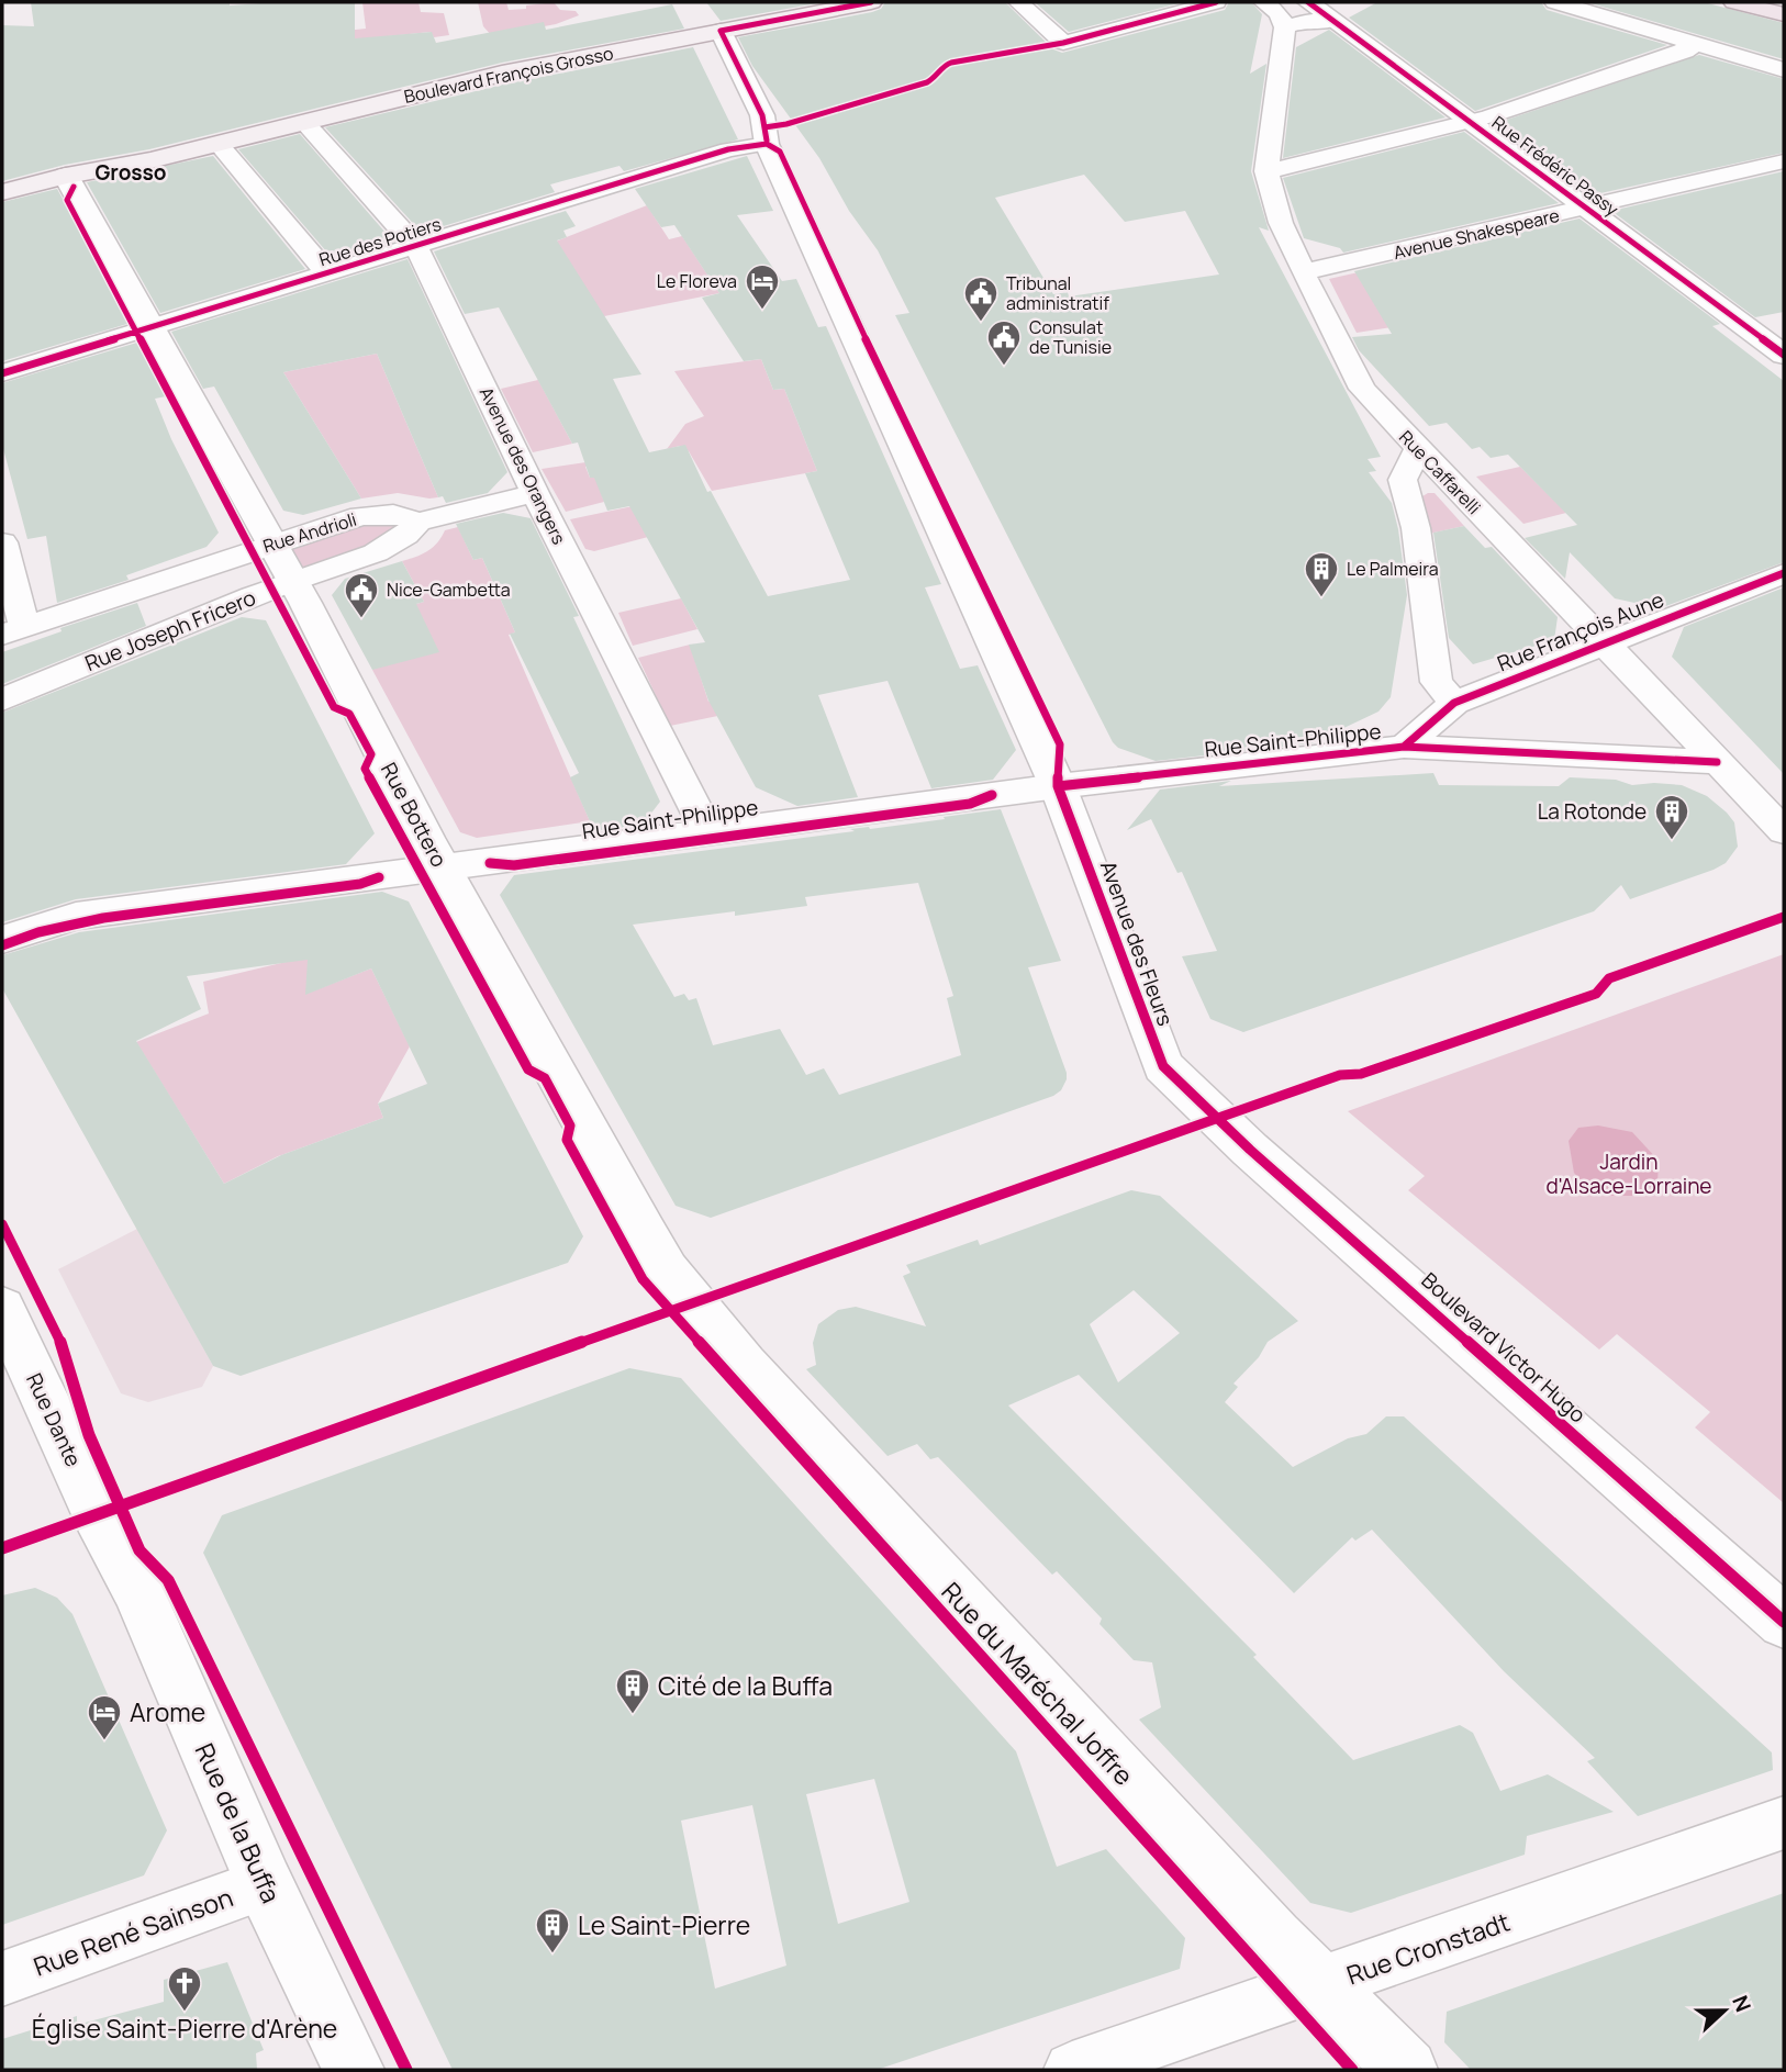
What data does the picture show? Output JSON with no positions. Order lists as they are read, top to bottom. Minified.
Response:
{"streets":{"main road":["Boulevard François Grosso","Rue Frédéric Passy","Rue Bottero","Avenue des Fleurs","Boulevard Victor Hugo","Rue Dante","Rue du Maréchal Joffre","Rue de la Buffa"],"street":["Avenue Shakespeare","Rue des Potiers","Avenue des Orangers","Rue Caffarelli","Rue Andrioli","Rue Joseph Fricero","Rue François Aune","Rue Saint-Philippe","Rue René Sainson","Rue Cronstadt"]},"crossings":[["Boulevard François Grosso","Avenue des Orangers"],["Boulevard François Grosso","Rue Bottero"],["Boulevard François Grosso","Avenue des Fleurs"],["Rue Frédéric Passy","Avenue Shakespeare"],["Avenue Shakespeare","Rue Caffarelli"],["Rue des Potiers","Avenue des Orangers"],["Rue des Potiers","Rue Bottero"],["Rue des Potiers","Avenue des Fleurs"],["Avenue des Orangers","Rue Andrioli"],["Avenue des Orangers","Rue Saint-Philippe"],["Rue Caffarelli","Rue François Aune"],["Rue Caffarelli","Rue Saint-Philippe"],["Rue Andrioli","Rue Joseph Fricero"],["Rue Andrioli","Rue Bottero"],["Rue Joseph Fricero","Rue Bottero"],["Rue François Aune","Rue Saint-Philippe"],["Rue Saint-Philippe","Rue Bottero"],["Rue Saint-Philippe","Avenue des Fleurs"],["Rue Bottero","Rue du Maréchal Joffre"],["Avenue des Fleurs","Boulevard Victor Hugo"],["Rue Dante","Rue de la Buffa"],["Rue du Maréchal Joffre","Rue Cronstadt"],["Rue de la Buffa","Rue René Sainson"]],"districts":["Grosso"],"parks":["Jardin d'Alsace-Lorraine"],"places":{"hotel":["Le Floreva","Arome"],"public building":["Tribunal administratif","Consulat de Tunisie","Nice-Gambetta"],"building":["Le Palmeira","La Rotonde","Cité de la Buffa","Le Saint-Pierre"],"church":["Église Saint-Pierre d'Arène"]},"north":"right"}
